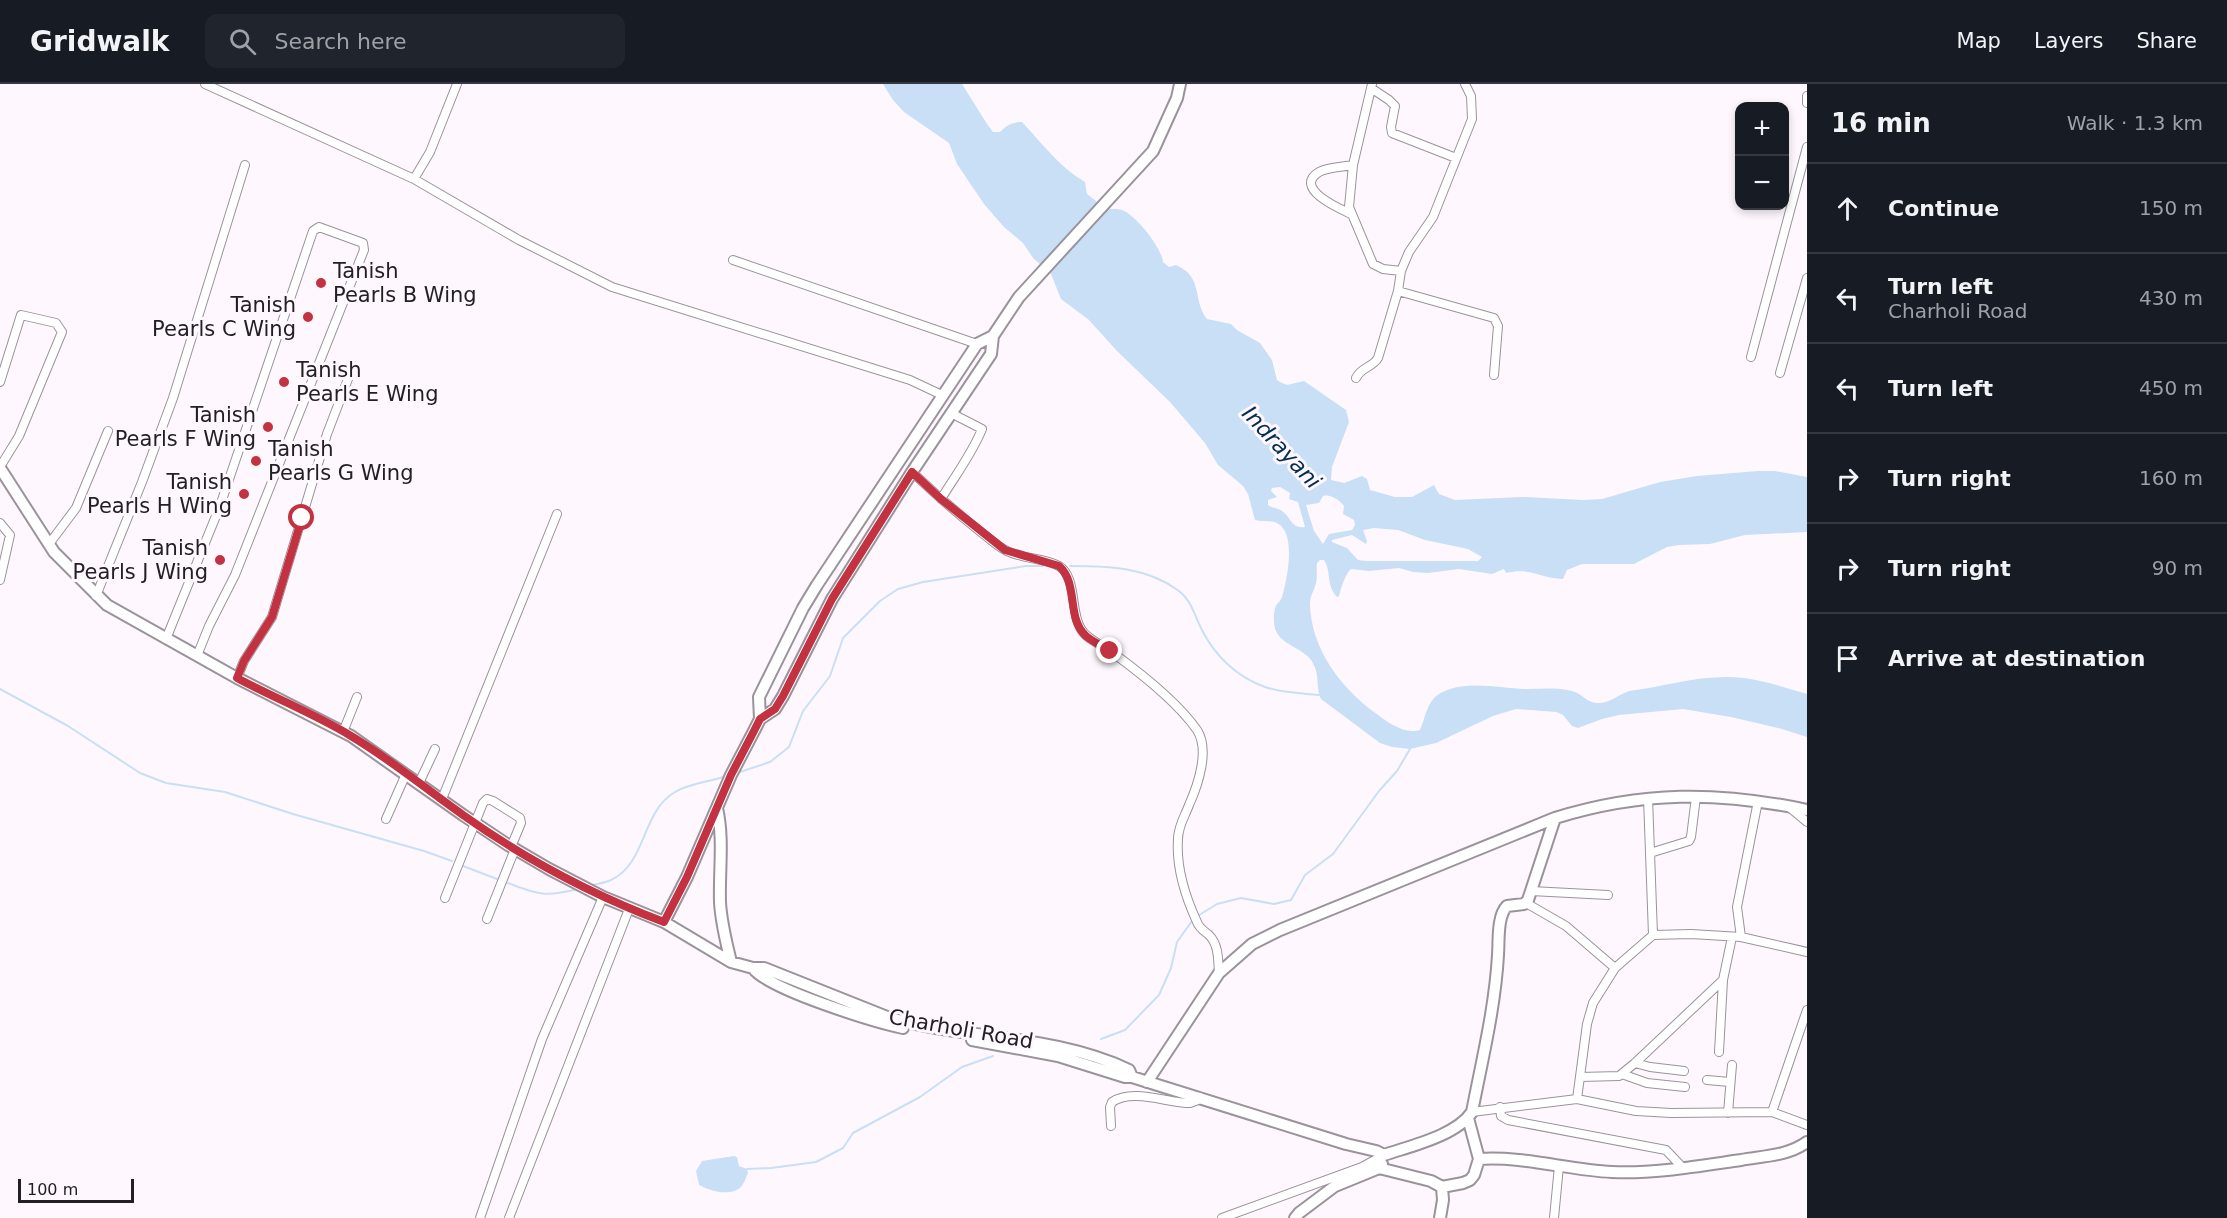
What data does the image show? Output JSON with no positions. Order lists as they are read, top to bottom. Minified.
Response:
{"streets":{"street":["Charholi Road"]},"water":["Indrayani"],"places":["Tanish Pearls B Wing","Tanish Pearls C Wing","Tanish Pearls E Wing","Tanish Pearls F Wing","Tanish Pearls G Wing","Tanish Pearls H Wing","Tanish Pearls J Wing"],"scale_bar":"100 m","page":{"header":"Gridwalk","search":"Search here","nav":["Map","Layers","Share"],"heading":["16 min","Walk · 1.3 km"],"map_buttons":["+","−"],"list":[["Continue","150 m"],["Turn left","Charholi Road","430 m"],["Turn left","450 m"],["Turn right","160 m"],["Turn right","90 m"],"Arrive at destination"],"scale":"100 m"}}
